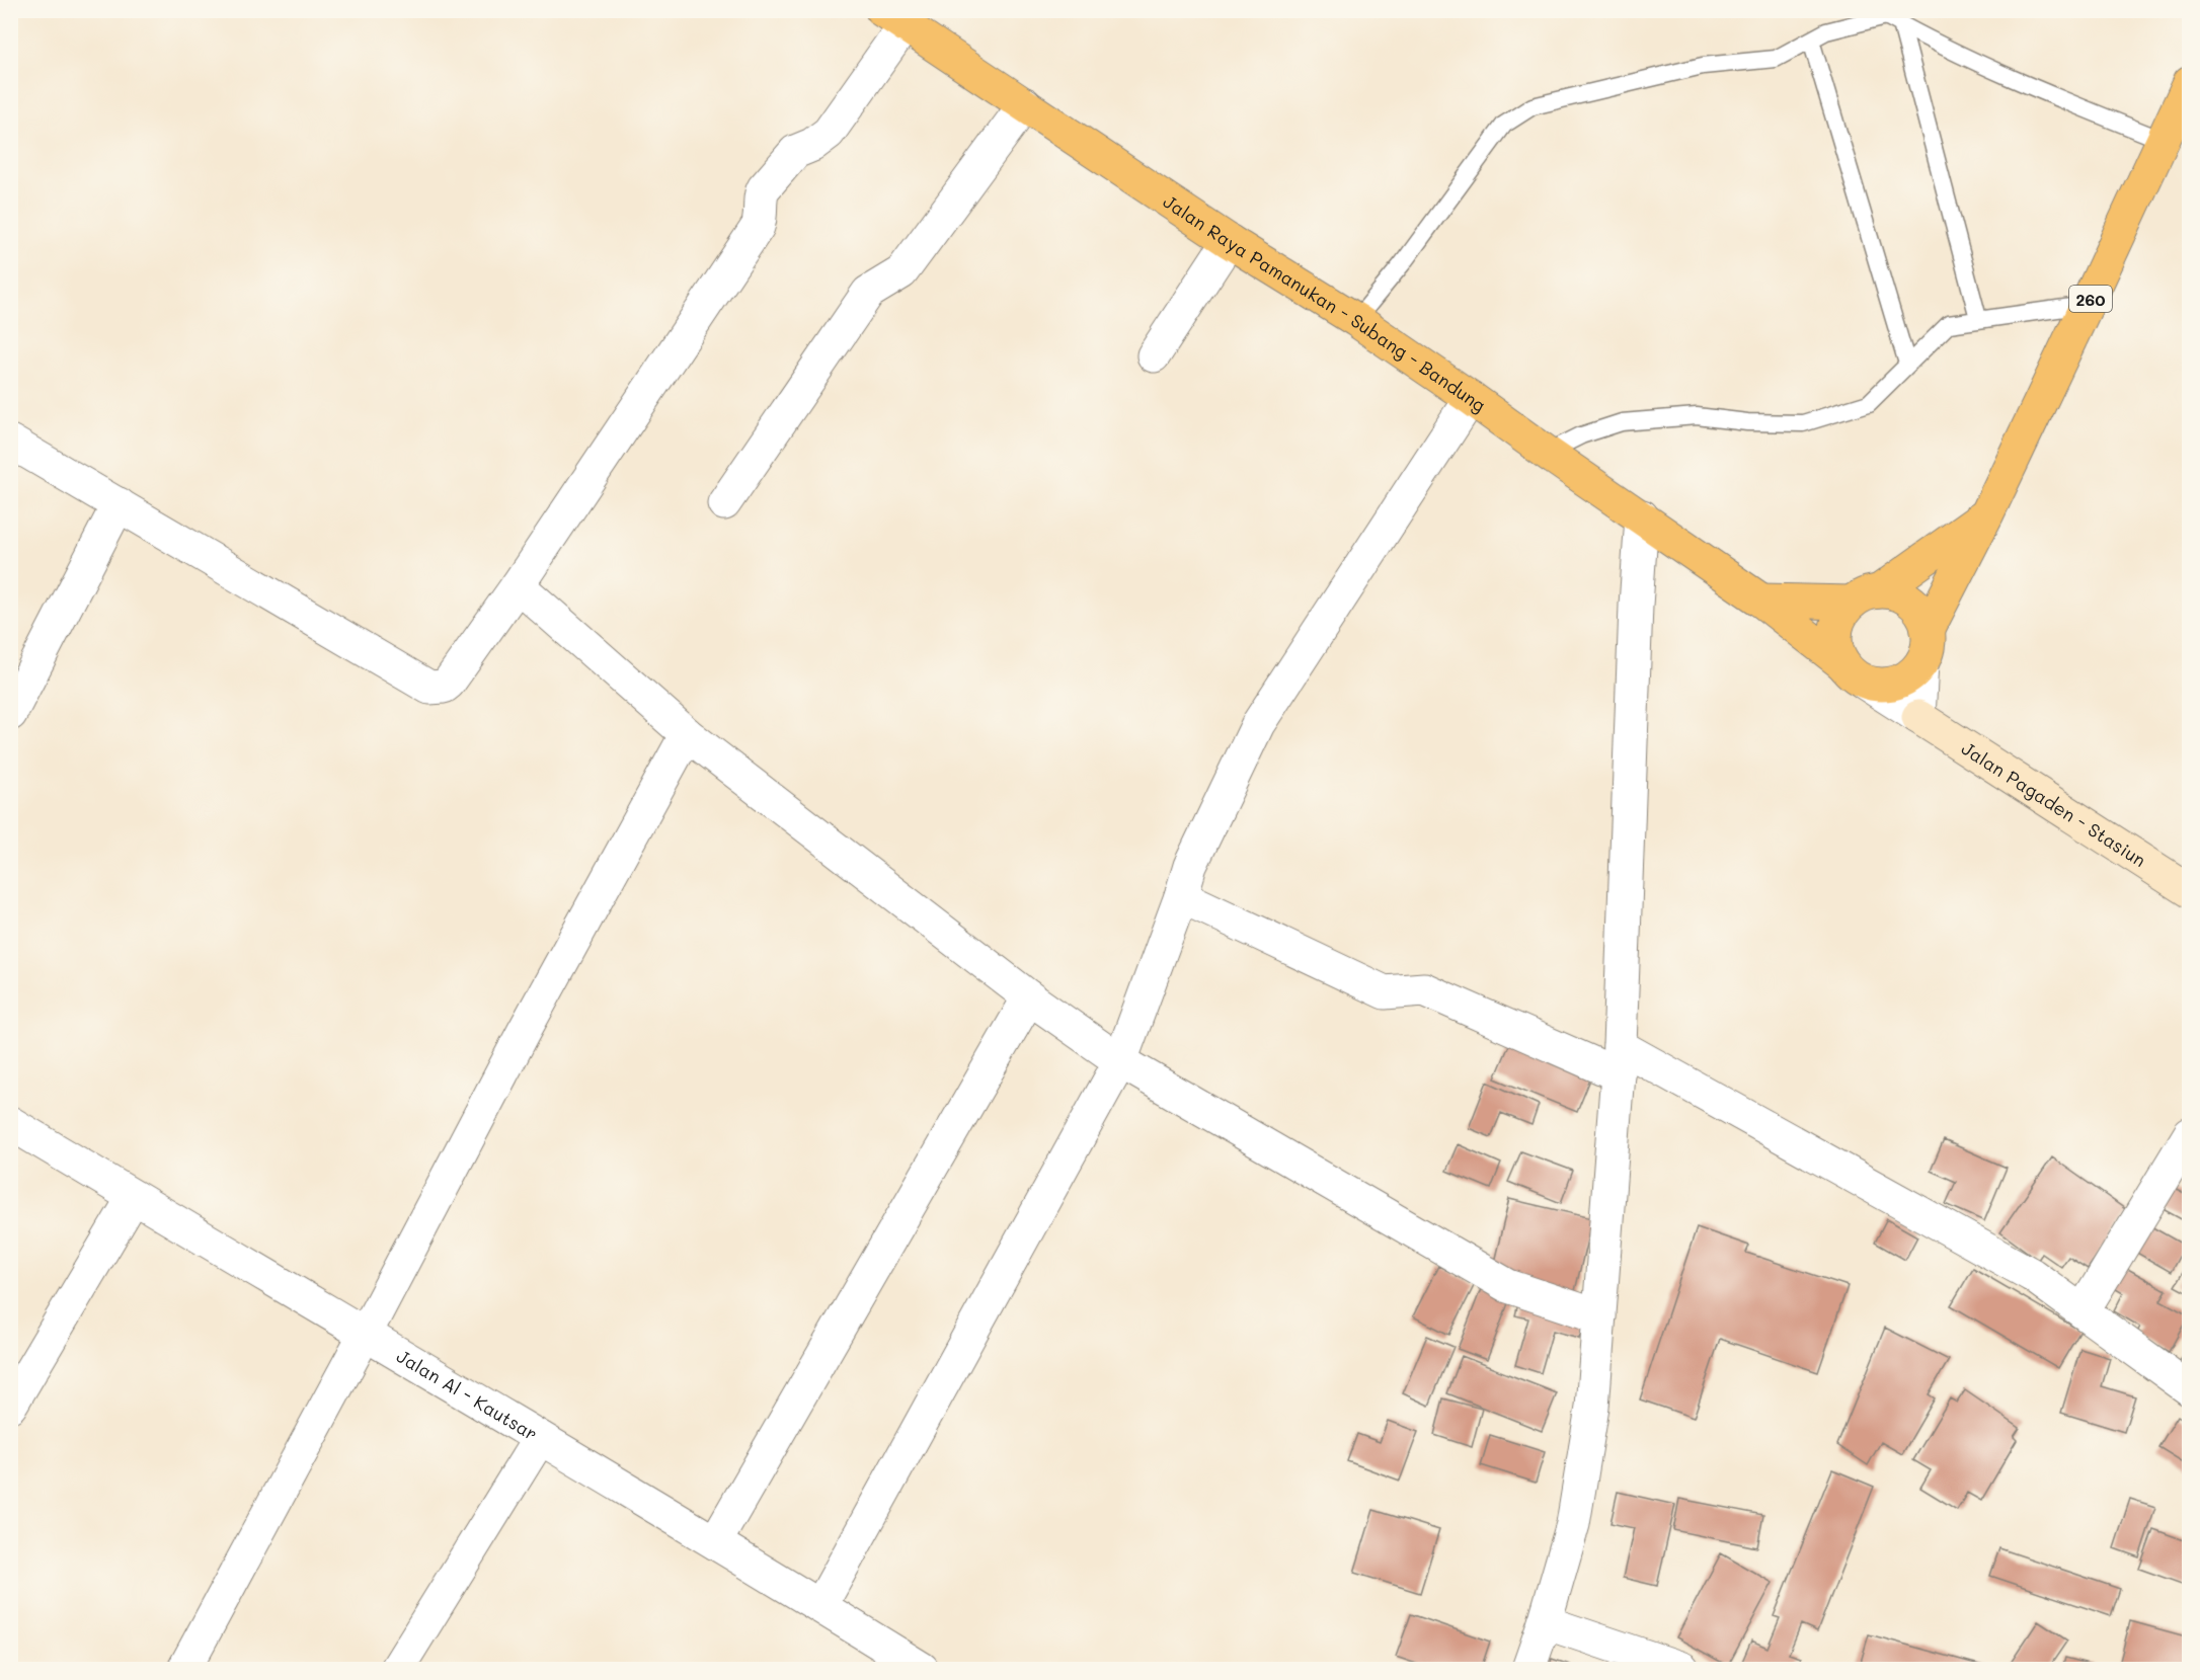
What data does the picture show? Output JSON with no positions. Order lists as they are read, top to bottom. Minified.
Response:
{"streets":{"main road":["260","Jalan Raya Pamanukan - Subang - Bandung","Jalan Pagaden - Stasiun"],"street":["Jalan Al - Kautsar"]},"crossings":[["260","Jalan Raya Pamanukan - Subang - Bandung"]]}
